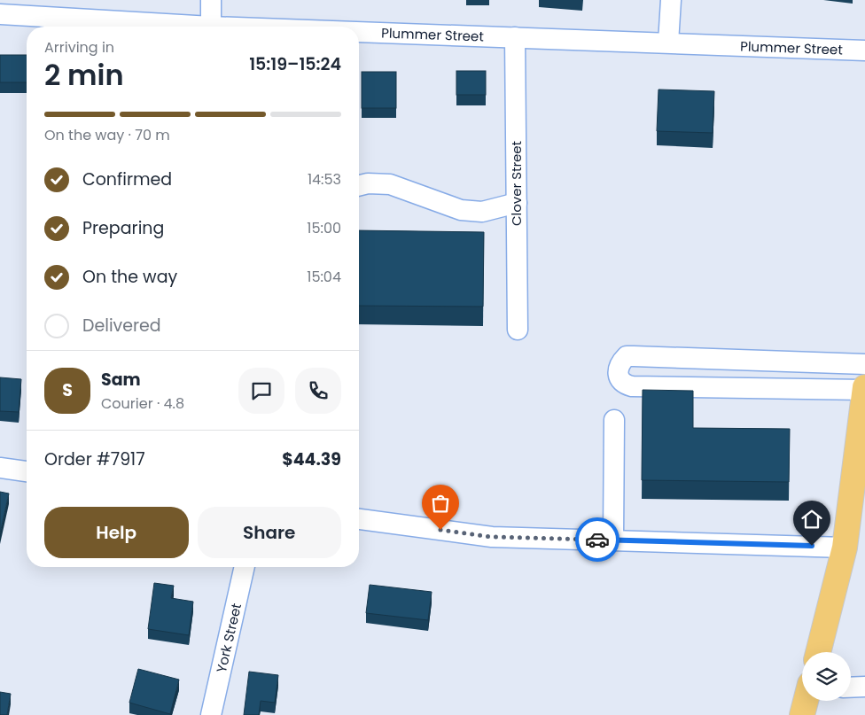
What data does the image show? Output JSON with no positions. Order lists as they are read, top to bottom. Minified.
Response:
{"streets":{"street":["Plummer Street","Clover Street","York Street"]},"crossings":[["Plummer Street","Clover Street"]],"page":{"heading":["2 min","Arriving in","15:19–15:24"],"panel":["Sam","Courier · 4.8","Order #7917","$44.39"],"bar":"On the way · 70 m","list":[["Confirmed","14:53"],["Preparing","15:00"],["On the way","15:04"],"Delivered"],"round":"S","buttons":["Help","Share"]}}
